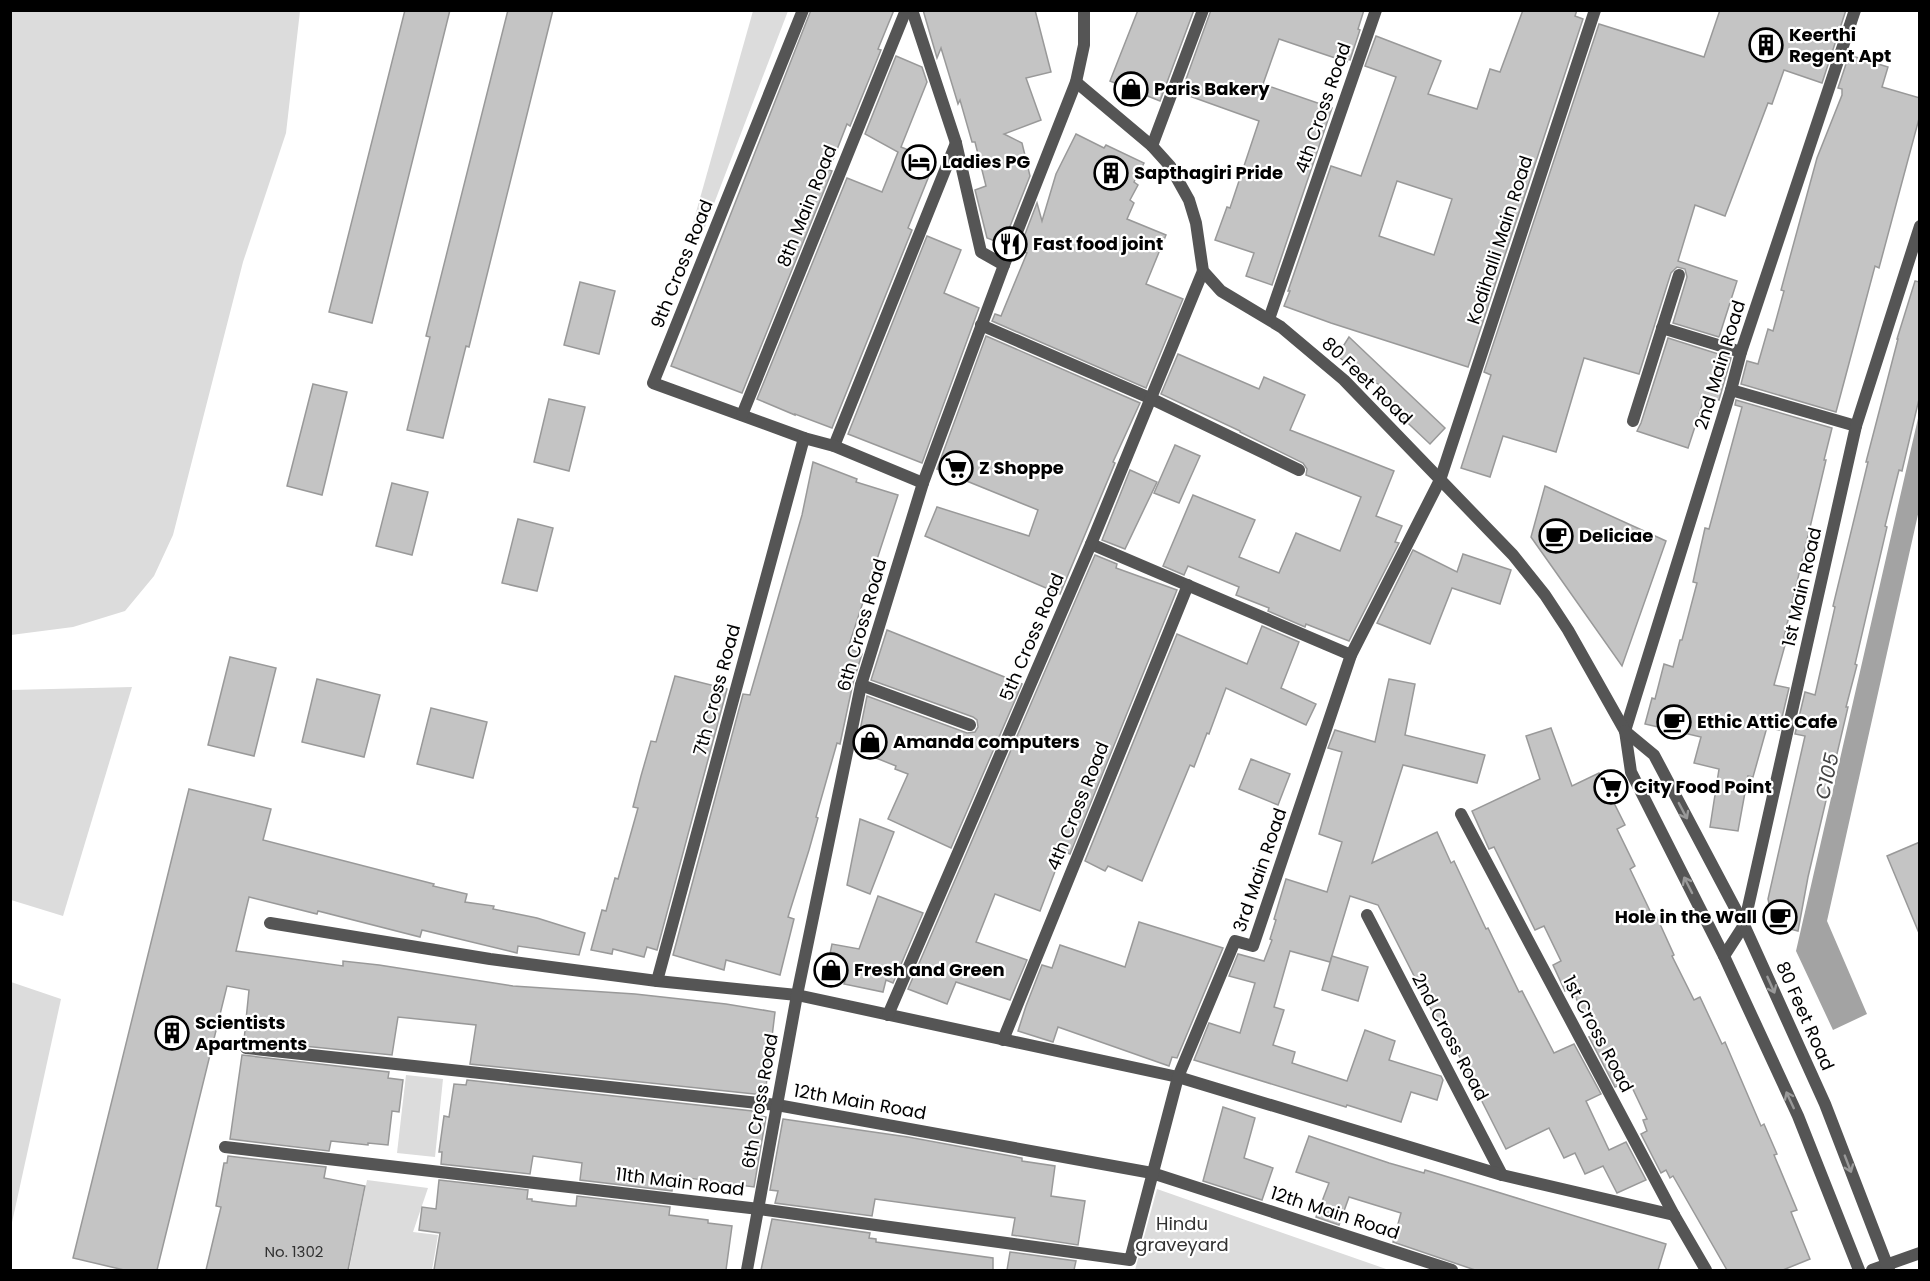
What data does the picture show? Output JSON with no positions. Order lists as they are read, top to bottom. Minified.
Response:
{"streets":{"street":["4th Cross Road","8th Main Road","Kodihalli Main Road","9th Cross Road","2nd Main Road","80 Feet Road","1st Main Road","6th Cross Road","5th Cross Road","7th Cross Road","3rd Main Road","1st Cross Road","2nd Cross Road","12th Main Road","11th Main Road"]},"crossings":[["4th Cross Road","80 Feet Road"],["8th Main Road","9th Cross Road"],["Kodihalli Main Road","80 Feet Road"],["Kodihalli Main Road","3rd Main Road"],["9th Cross Road","7th Cross Road"],["2nd Main Road","80 Feet Road"],["80 Feet Road","1st Main Road"],["80 Feet Road","5th Cross Road"],["80 Feet Road","3rd Main Road"],["6th Cross Road","12th Main Road"],["6th Cross Road","11th Main Road"],["3rd Main Road","12th Main Road"],["3rd Main Road","11th Main Road"]],"water":["C105"],"parks":["Hindu graveyard"],"places":{"building":["Keerthi Regent Apt","Sapthagiri Pride","Scientists Apartments"],"shop":["Paris Bakery","Amanda computers","Fresh and Green"],"hotel":["Ladies PG"],"restaurant":["Fast food joint"],"supermarket":["Z Shoppe","City Food Point"],"cafe":["Deliciae","Ethic Attic Cafe","Hole in the Wall"]},"house_numbers":["No. 1302"]}
